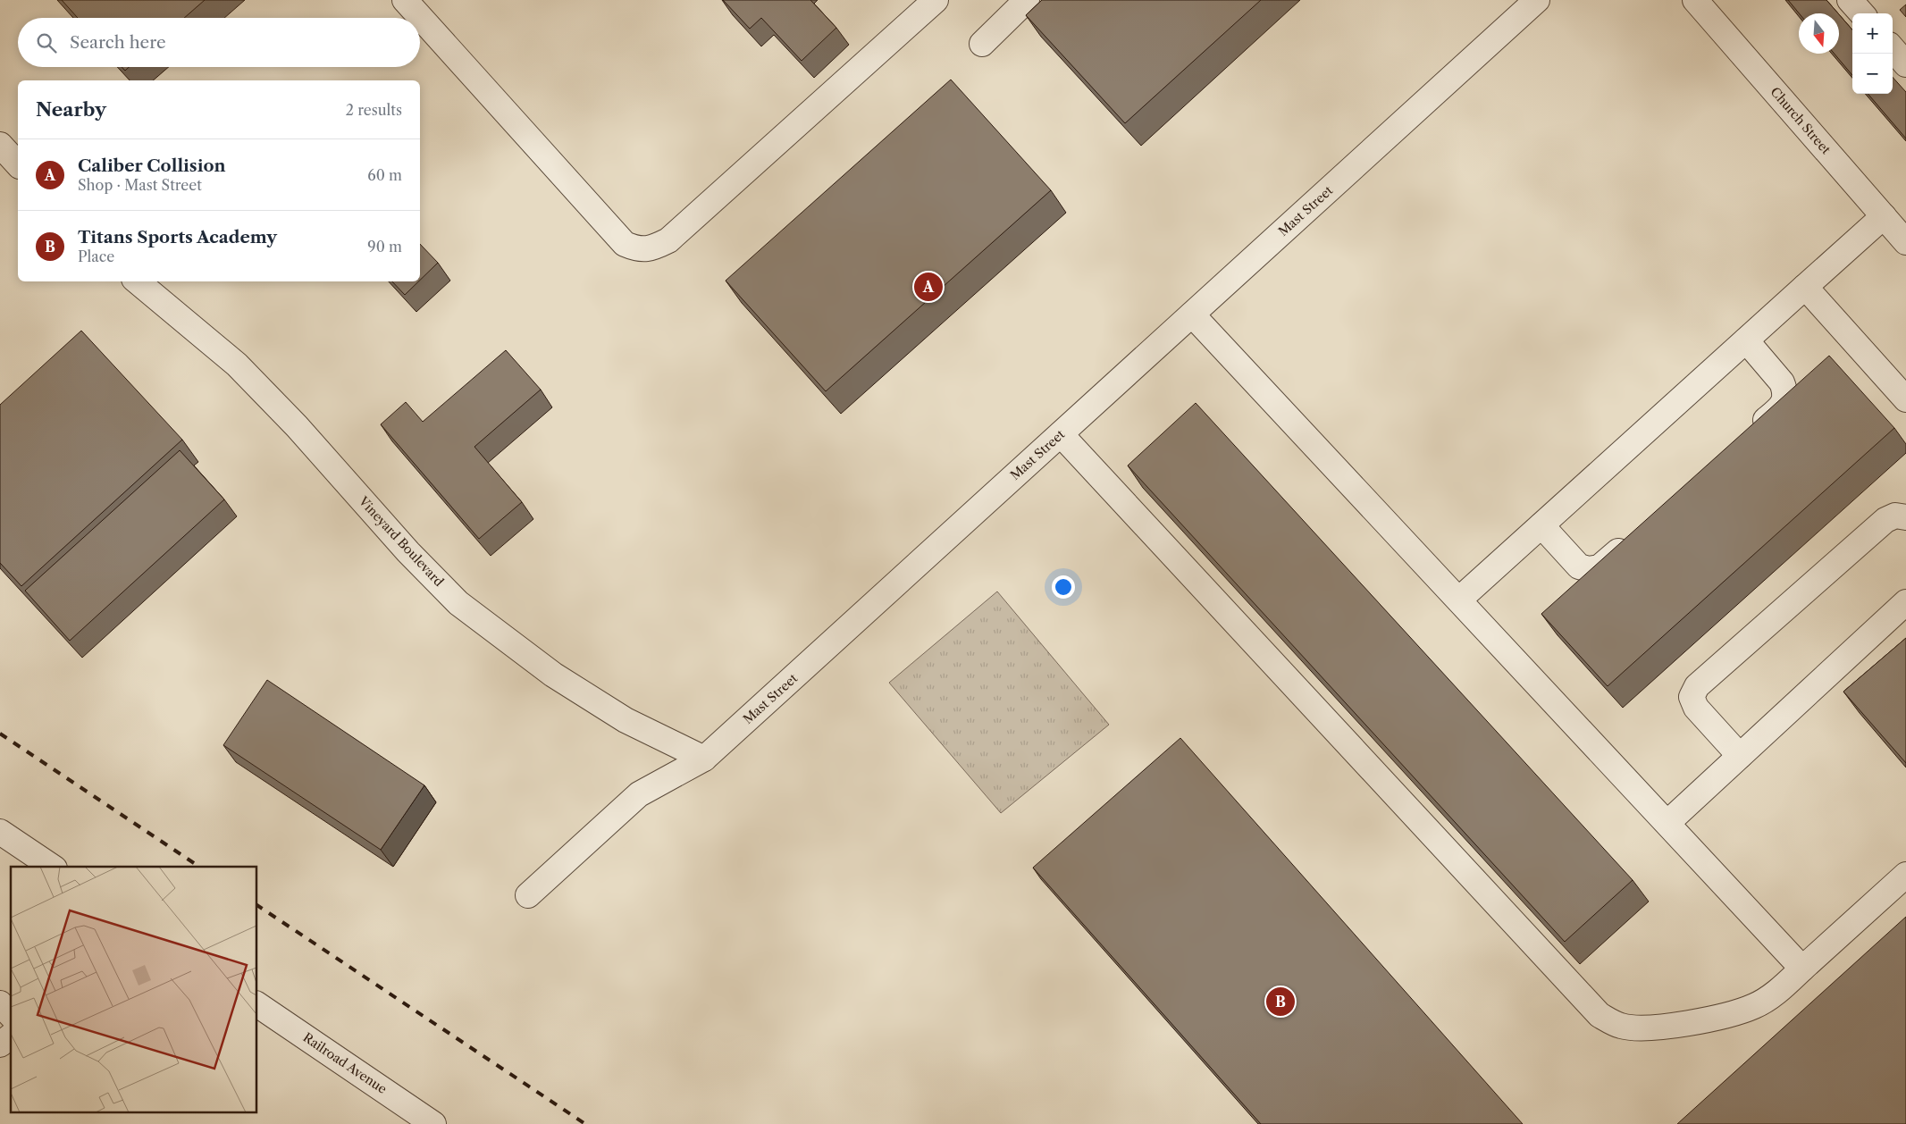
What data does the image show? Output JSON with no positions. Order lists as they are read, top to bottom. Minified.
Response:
{"streets":{"street":["Church Street","Mast Street","Vineyard Boulevard","Railroad Avenue"]},"crossings":[["Mast Street","Vineyard Boulevard"]],"north":"bottom","page":{"map_buttons":["+","−"],"search":"Search here","heading":["Nearby","2 results"],"list":[{"mark":"A","name":"Caliber Collision","note":"Shop · Mast Street","value":"60 m"},{"mark":"B","name":"Titans Sports Academy","note":"Place","value":"90 m"}],"pins":["A","B"]}}
